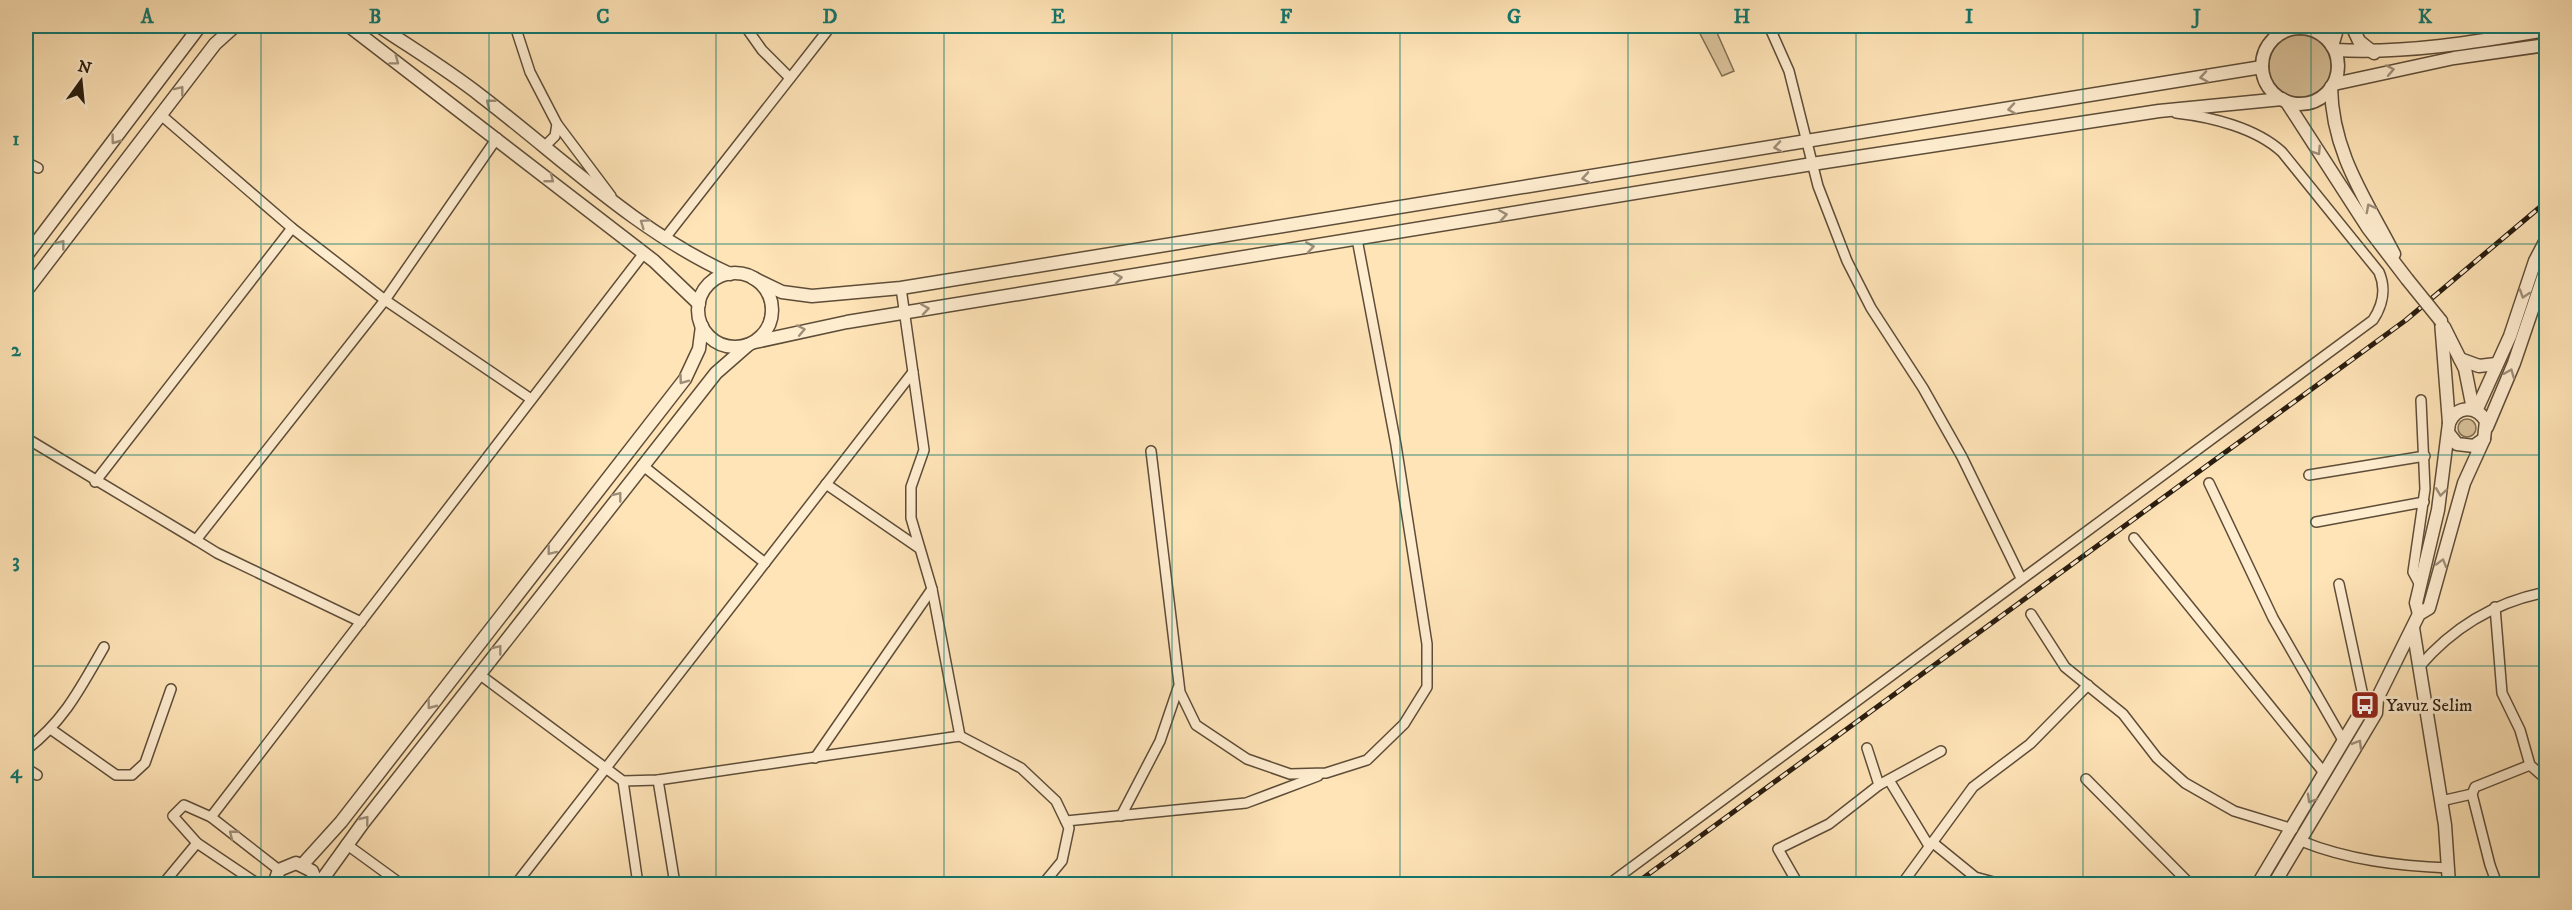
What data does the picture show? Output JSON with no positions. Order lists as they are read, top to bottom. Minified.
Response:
{"places":{"bus stop":["Yavuz Selim"]},"north":"top","grid":{"columns":["A","B","C","D","E","F","G","H","I","J","K"],"rows":["1","2","3","4"]}}
